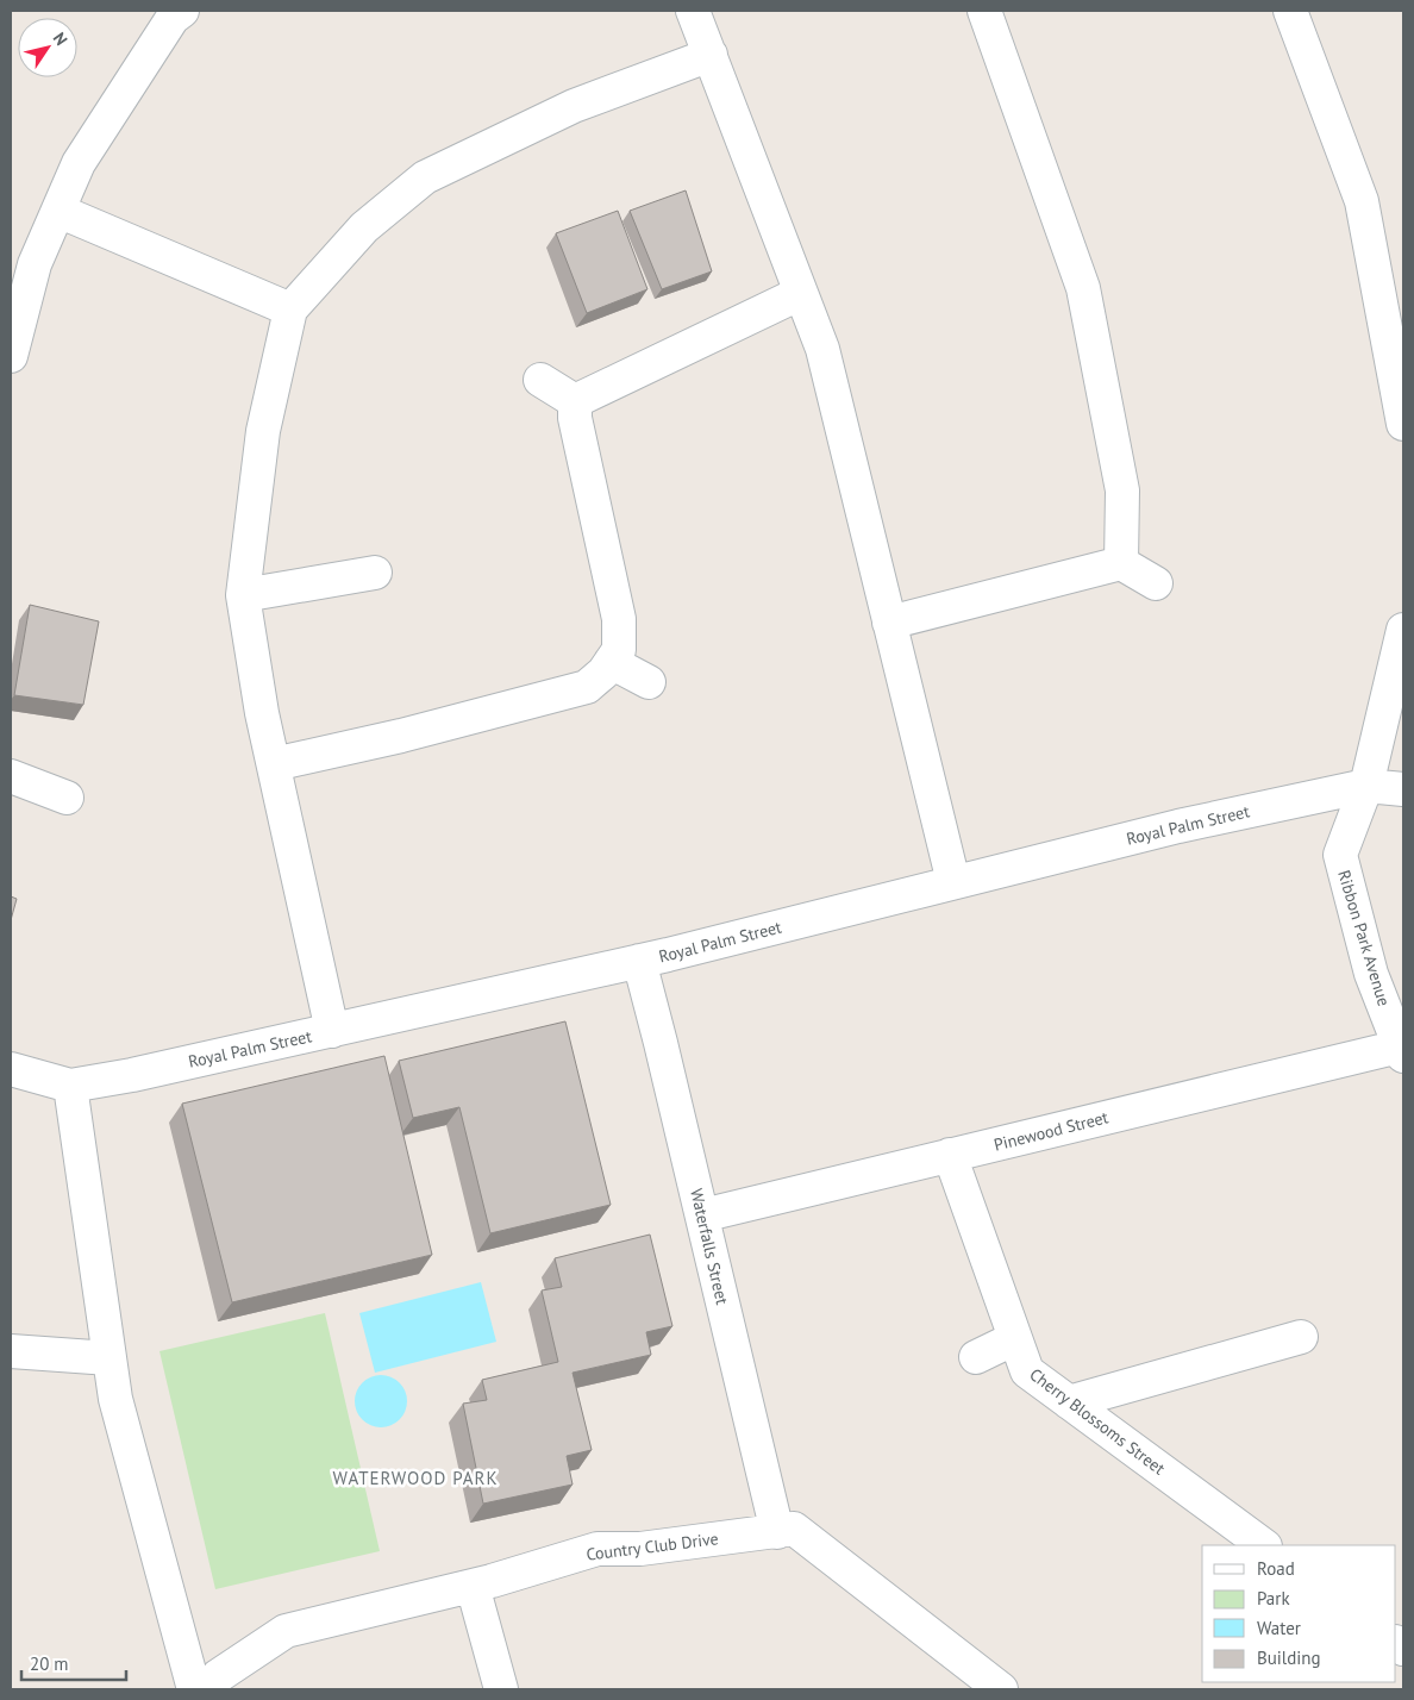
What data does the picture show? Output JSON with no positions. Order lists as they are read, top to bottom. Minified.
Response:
{"streets":{"street":["Royal Palm Street","Ribbon Park Avenue","Pinewood Street","Waterfalls Street","Cherry Blossoms Street","Country Club Drive"]},"crossings":[["Royal Palm Street","Ribbon Park Avenue"],["Royal Palm Street","Waterfalls Street"],["Ribbon Park Avenue","Pinewood Street"],["Pinewood Street","Waterfalls Street"],["Pinewood Street","Cherry Blossoms Street"],["Waterfalls Street","Country Club Drive"]],"districts":["WATERWOOD PARK"],"legend":["Road","Park","Water","Building"],"scale_bar":"20 m","north":"top right"}
